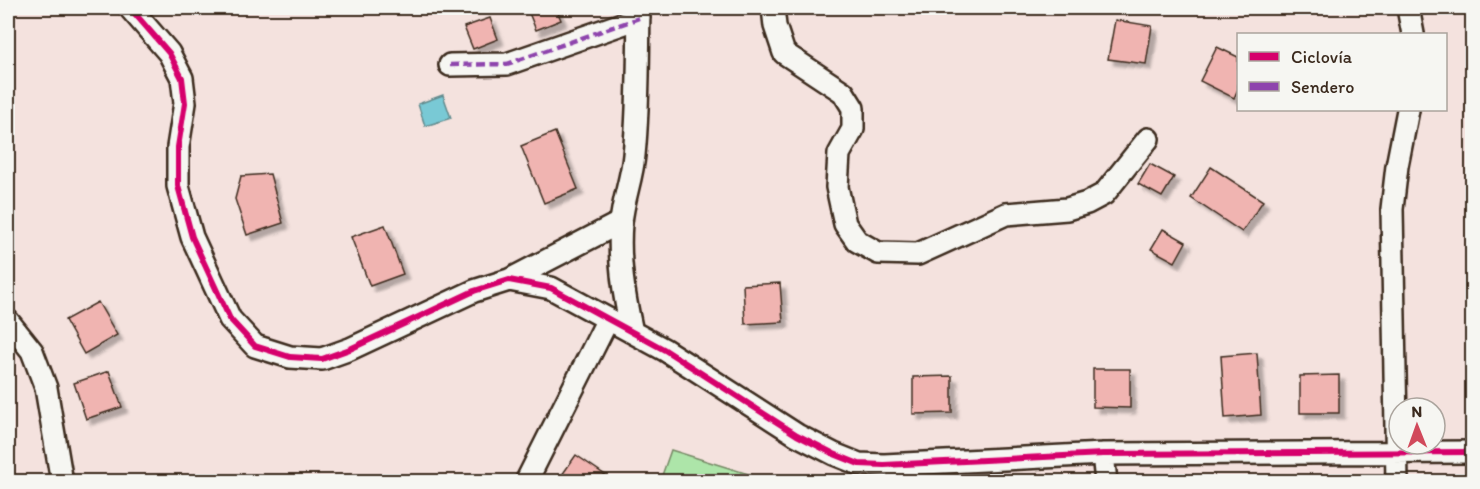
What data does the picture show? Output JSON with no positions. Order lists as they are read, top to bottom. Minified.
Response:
{"legend":["Ciclovía","Sendero"],"north":"top"}
